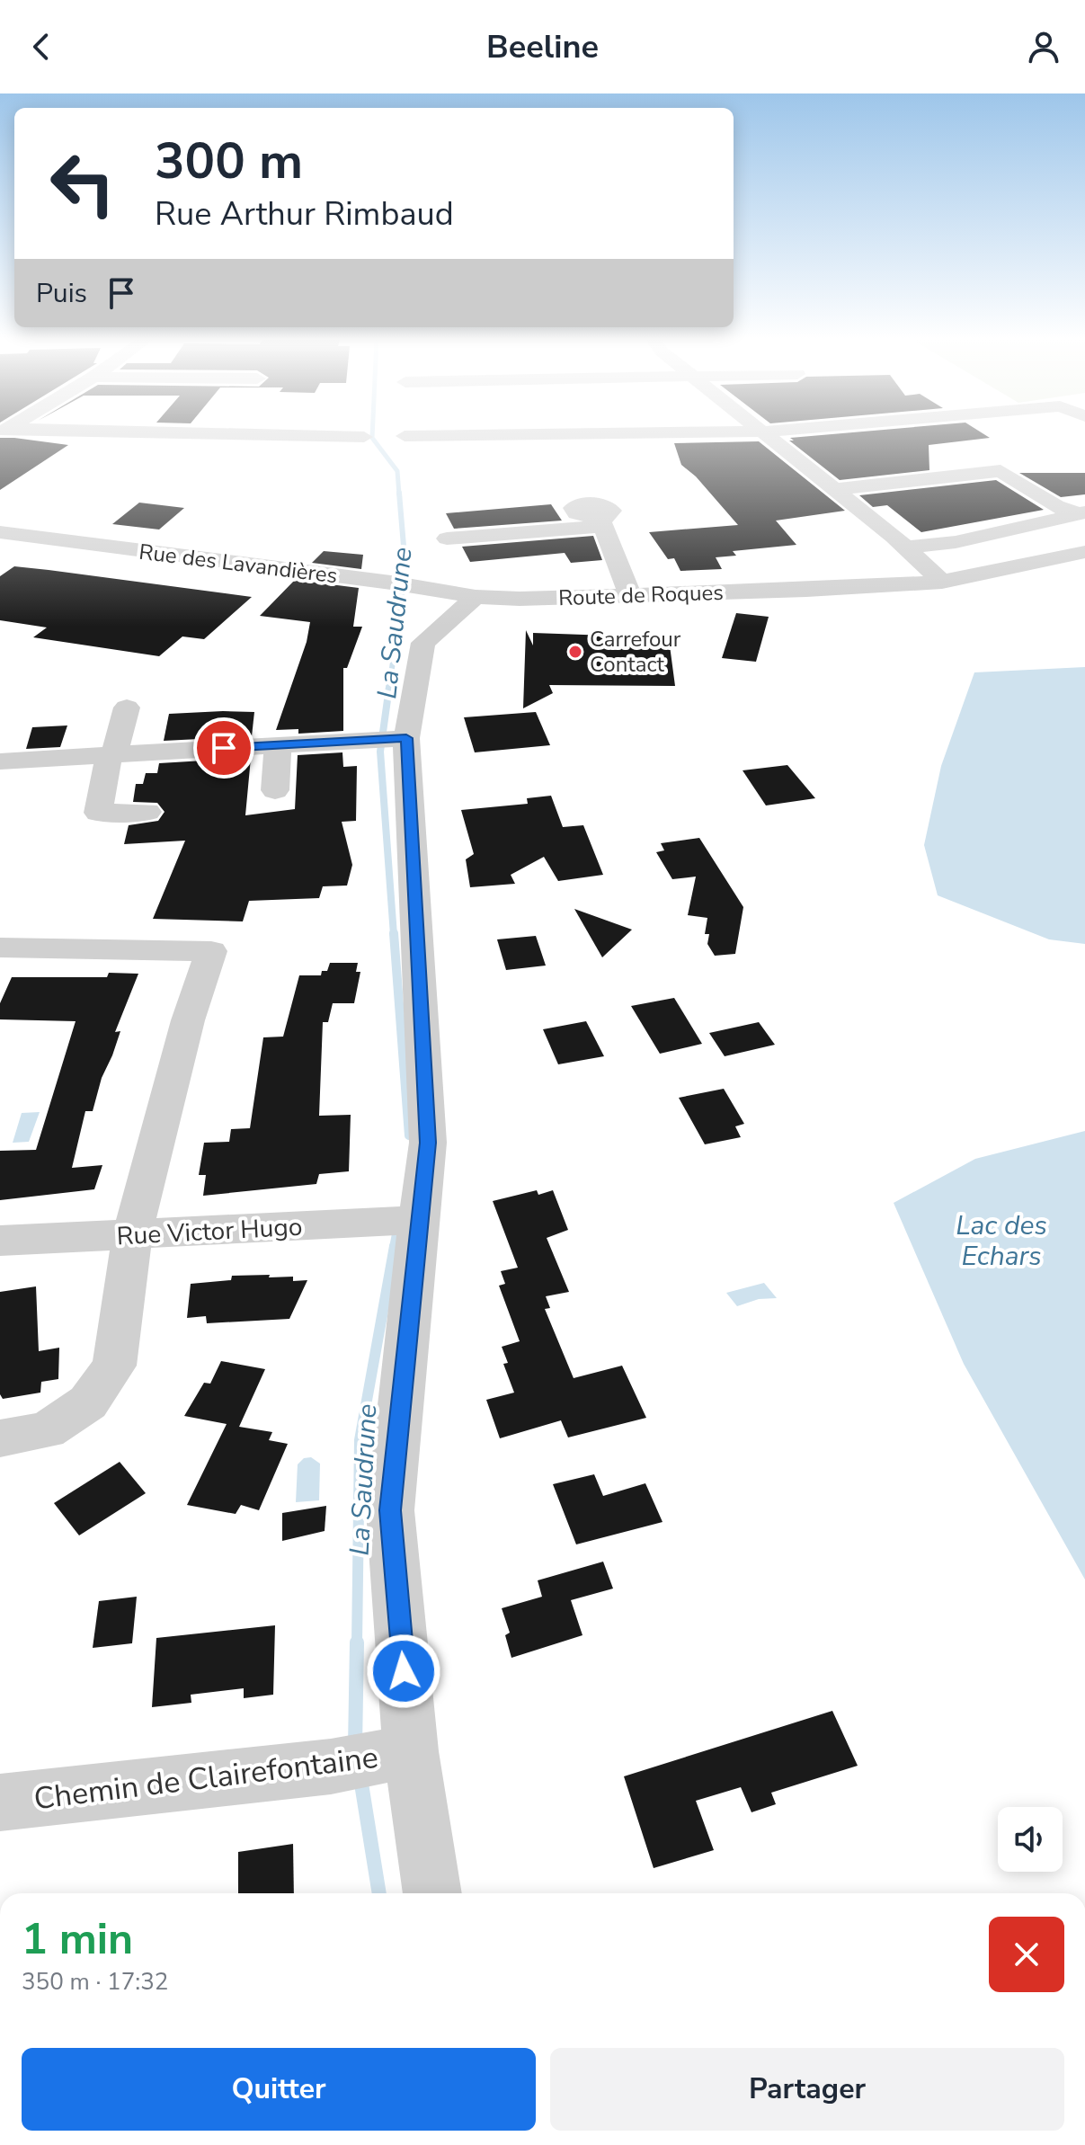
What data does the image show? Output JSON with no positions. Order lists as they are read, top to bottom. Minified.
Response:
{"streets":{"street":["Rue des Lavandières","Route de Roques","Rue Victor Hugo","Chemin de Clairefontaine"]},"crossings":[["Rue des Lavandières","Route de Roques"]],"water":["La Saudrune","Lac des Echars"],"places":["Carrefour Contact"],"page":{"header":"Beeline","turn":["300 m","Rue Arthur Rimbaud"],"then":"Puis","heading":["1 min","350 m · 17:32"],"buttons":["Quitter","Partager"]}}
